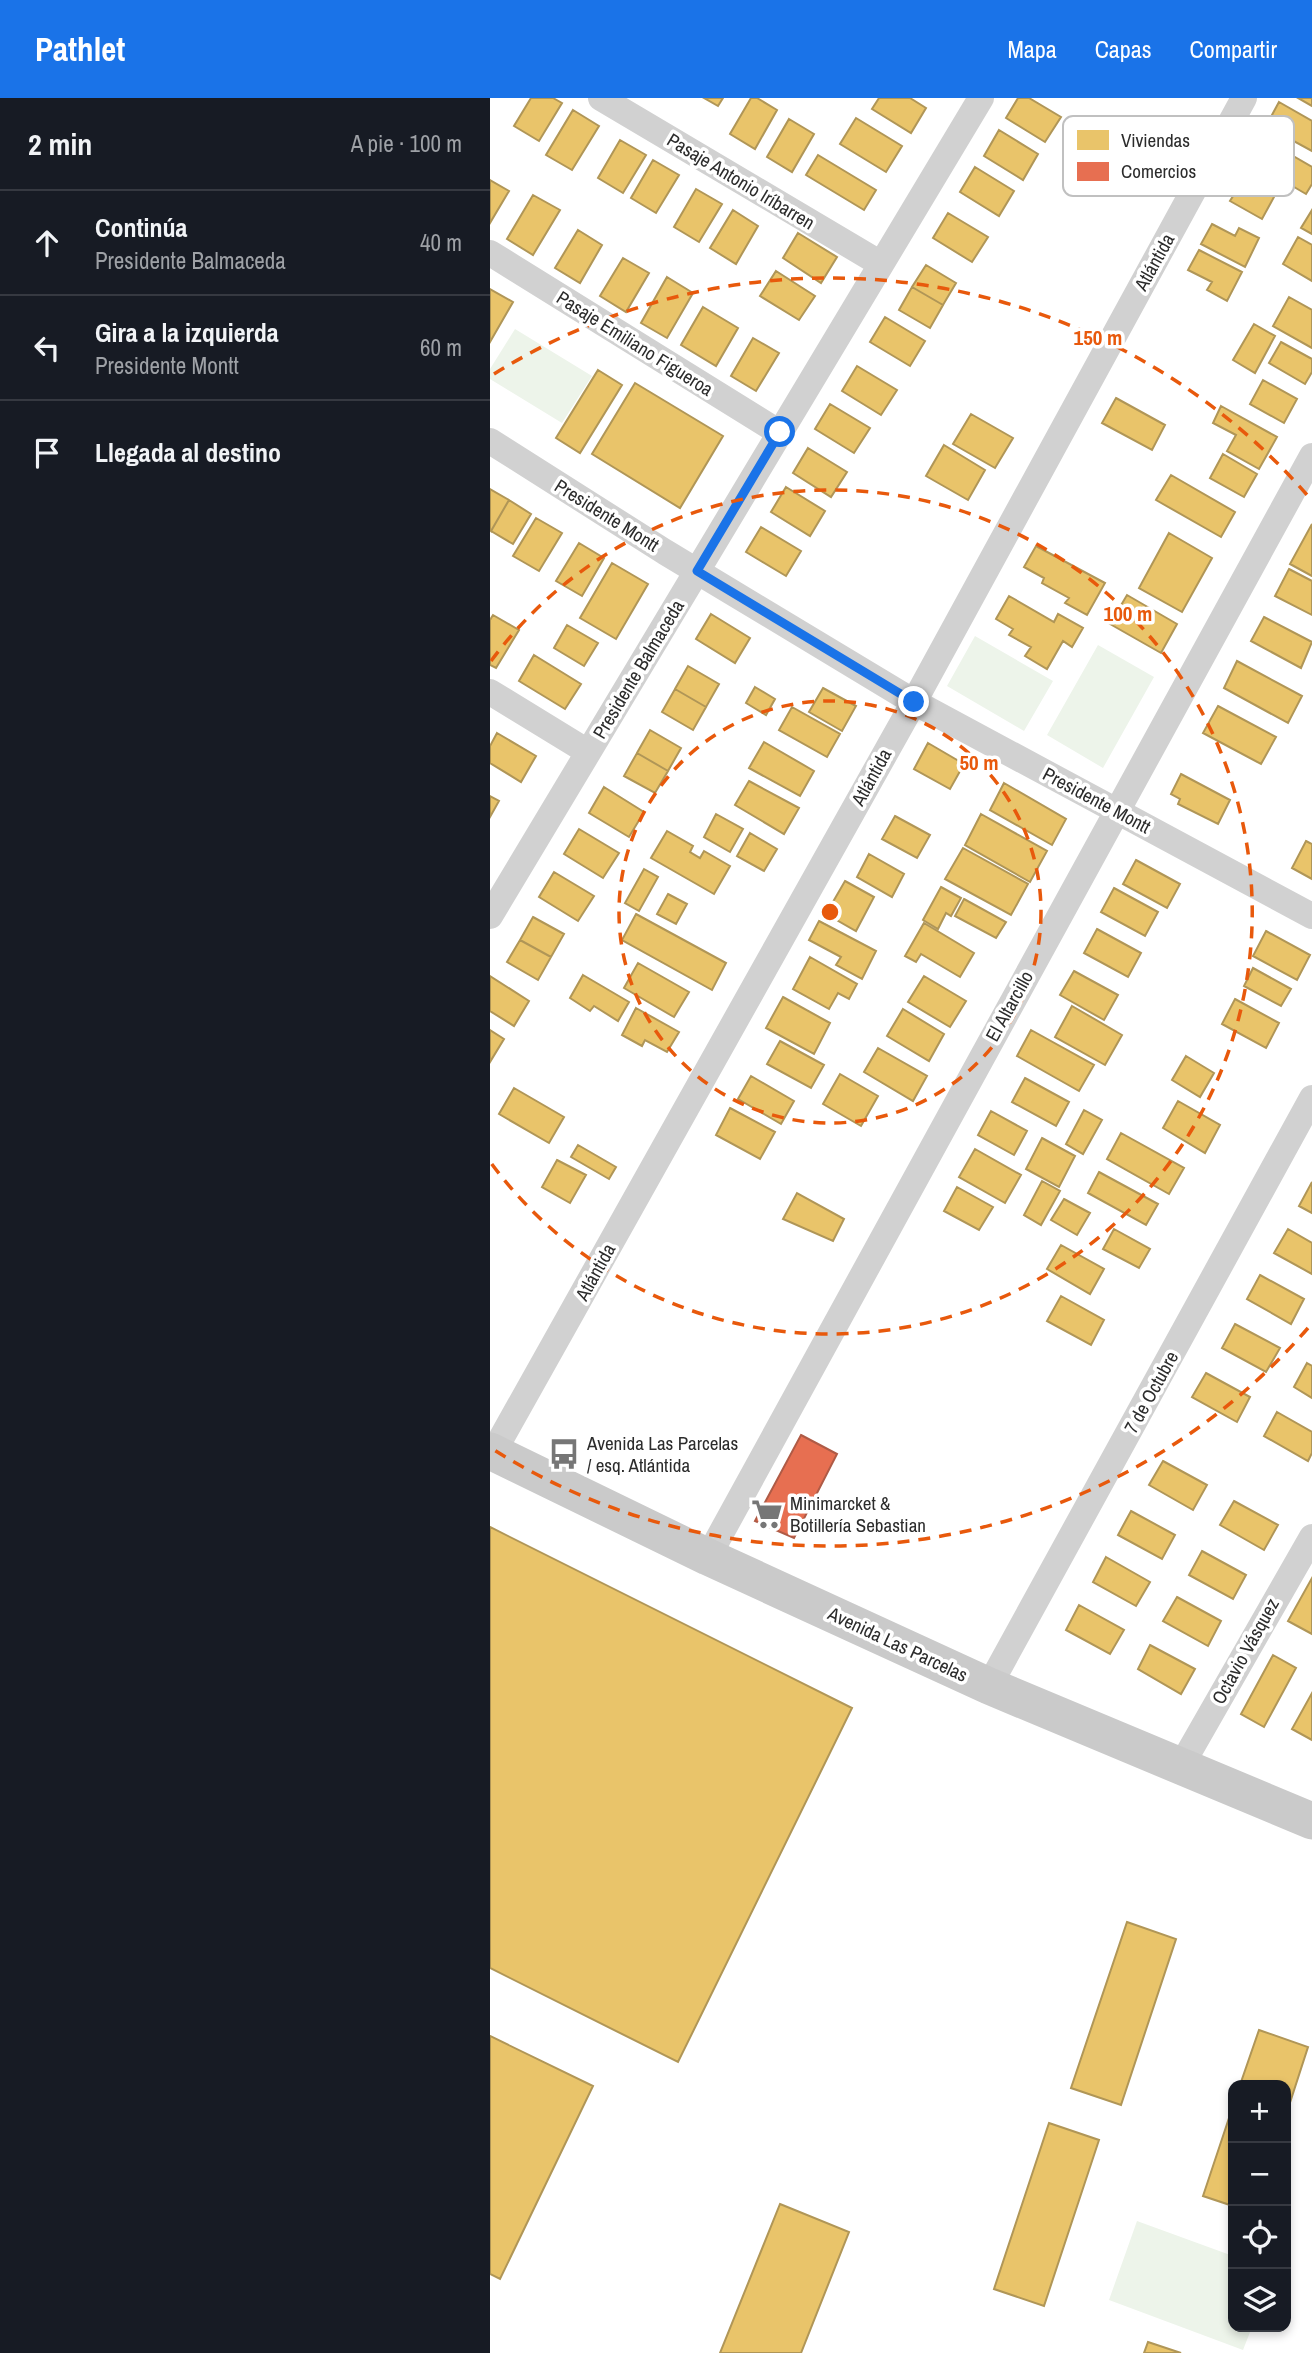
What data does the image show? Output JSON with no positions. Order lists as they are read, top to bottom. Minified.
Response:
{"streets":{"street":["Pasaje Antonio Iríbarren","Atlántida","Pasaje Emiliano Figueroa","Presidente Montt","Presidente Balmaceda","El Altarcillo","7 de Octubre","Avenida Las Parcelas","Octavio Vásquez"]},"crossings":[["Pasaje Antonio Iríbarren","Presidente Balmaceda"],["Atlántida","Presidente Montt"],["Atlántida","Avenida Las Parcelas"],["Pasaje Emiliano Figueroa","Presidente Balmaceda"],["Presidente Montt","Presidente Balmaceda"],["Presidente Montt","El Altarcillo"],["El Altarcillo","Avenida Las Parcelas"],["7 de Octubre","Avenida Las Parcelas"],["Avenida Las Parcelas","Octavio Vásquez"]],"places":{"bus stop":["Avenida Las Parcelas / esq. Atlántida"],"supermarket":["Minimarcket & Botillería Sebastian"]},"legend":["Viviendas","Comercios"],"page":{"header":"Pathlet","nav":["Mapa","Capas","Compartir"],"heading":["2 min","A pie · 100 m"],"list":[["Continúa","Presidente Balmaceda","40 m"],["Gira a la izquierda","Presidente Montt","60 m"],"Llegada al destino"],"map_buttons":["+","−"]},"rings":["150 m","100 m","50 m"]}
